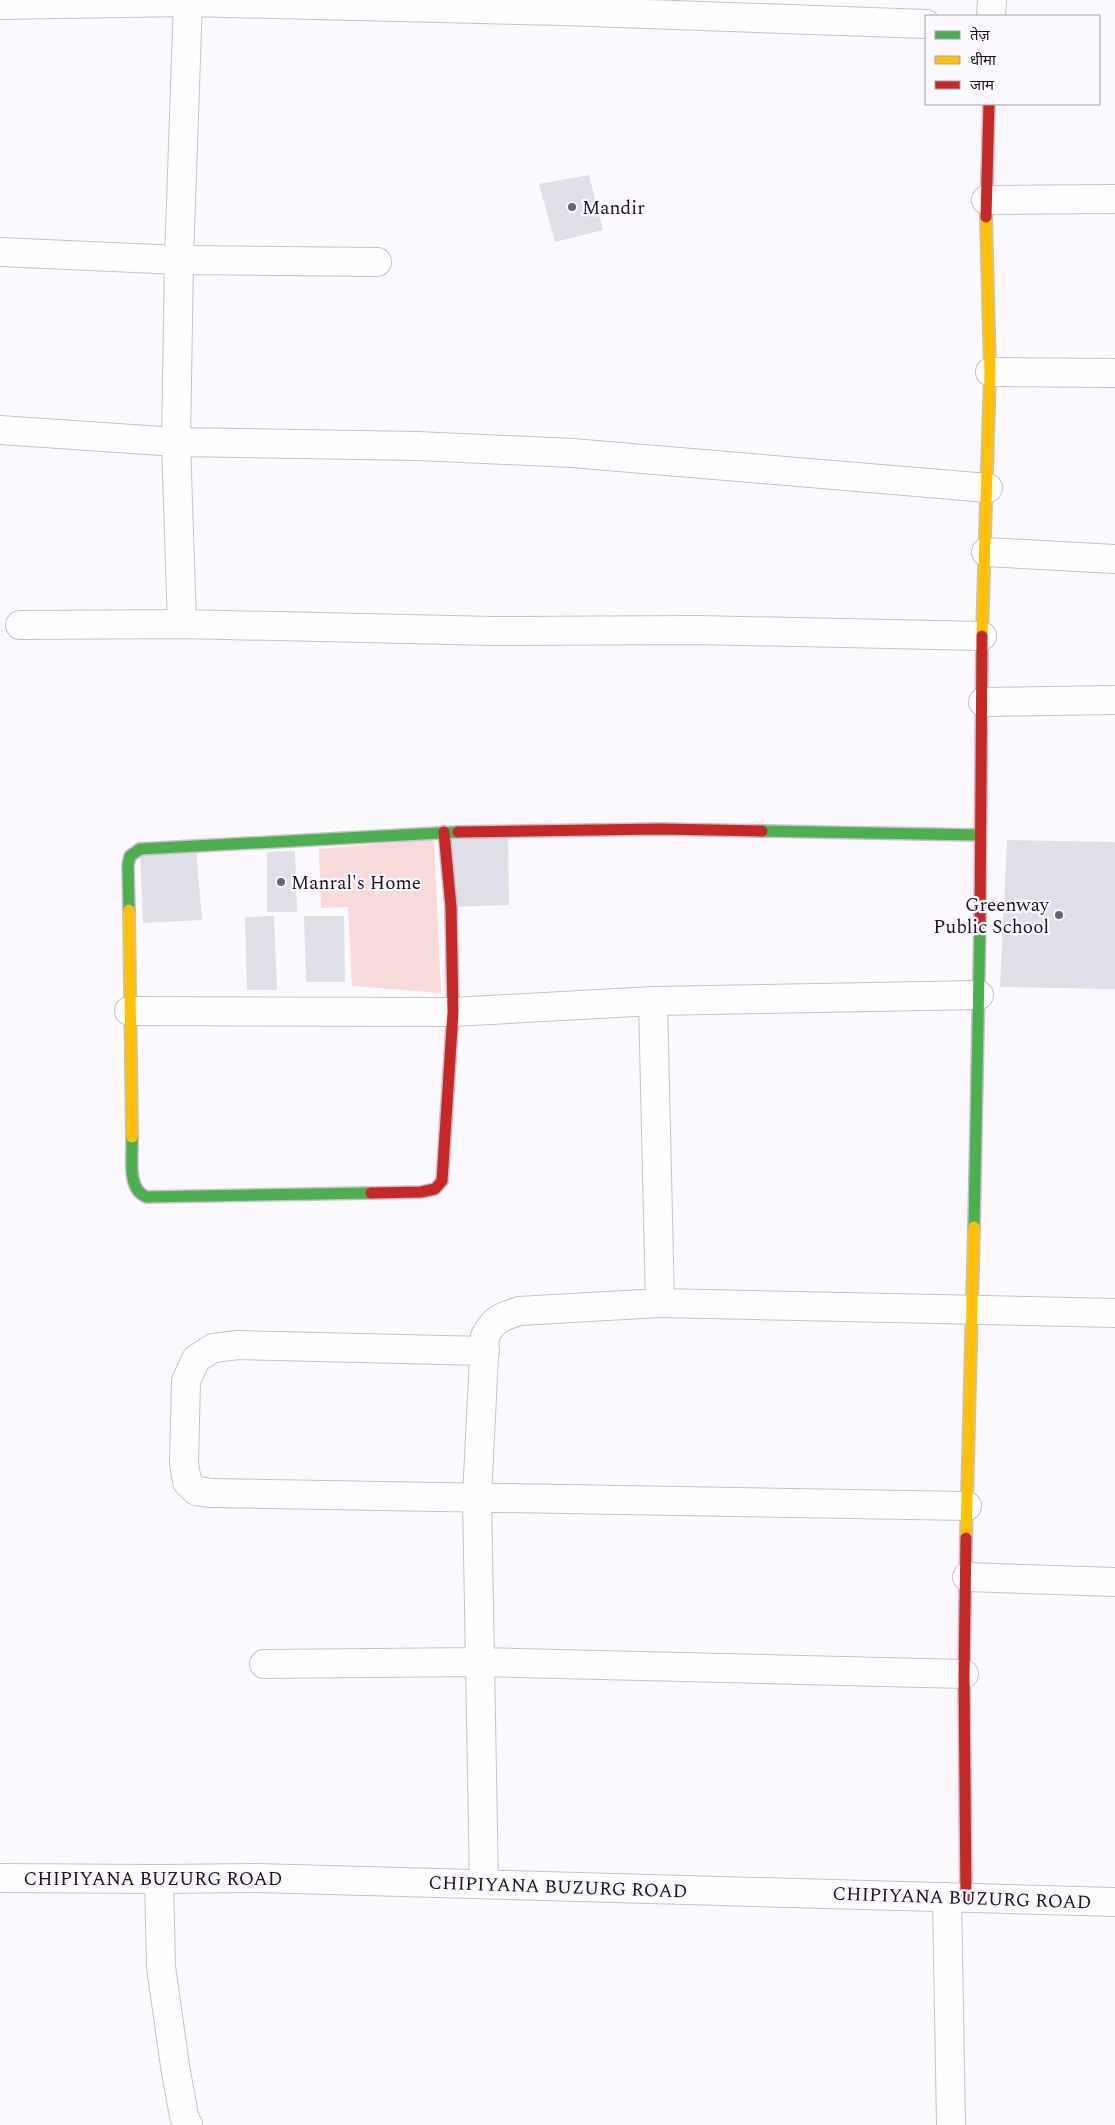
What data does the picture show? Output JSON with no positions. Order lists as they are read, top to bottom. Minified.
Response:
{"streets":{"street":["CHIPIYANA BUZURG ROAD"]},"places":["Mandir","Manral's Home","Greenway Public School"],"legend":["तेज़","धीमा","जाम"]}
